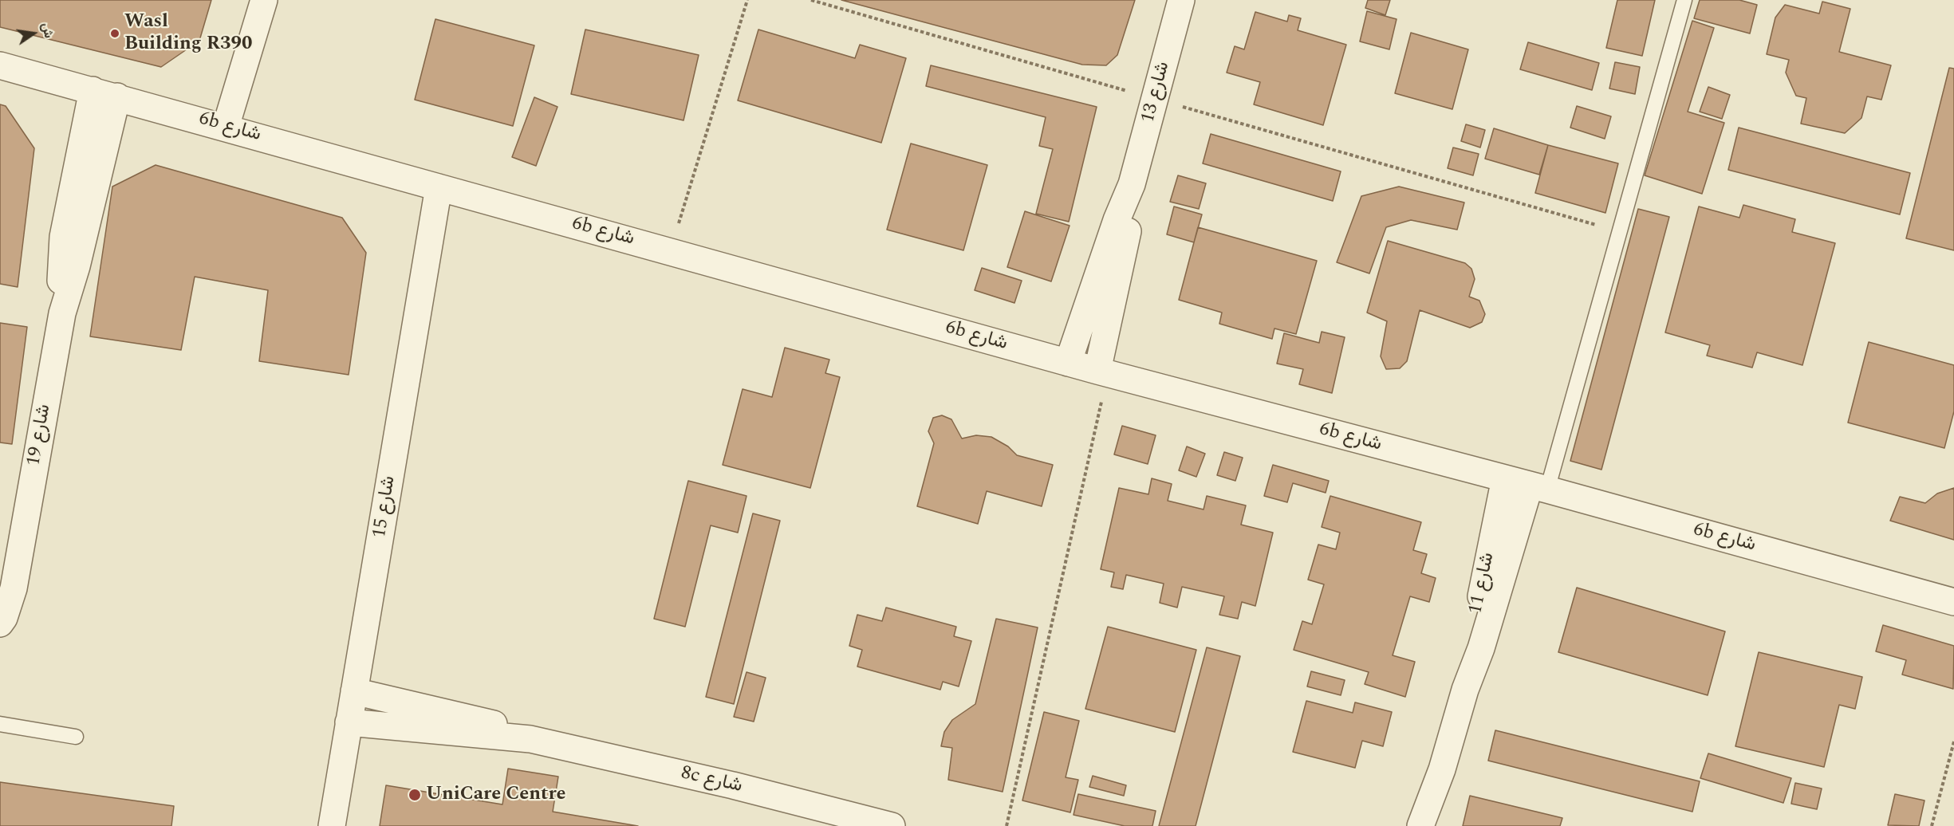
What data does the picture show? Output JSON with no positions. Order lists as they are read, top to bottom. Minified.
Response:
{"streets":{"street":["شارع 13","6b شارع","شارع 19","شارع 15","شارع 11","8c شارع"]},"crossings":[["شارع 13","6b شارع"],["6b شارع","شارع 19"],["6b شارع","شارع 15"],["6b شارع","شارع 11"],["شارع 15","8c شارع"]],"places":["Wasl Building R390","UniCare Centre"],"north":"right"}
